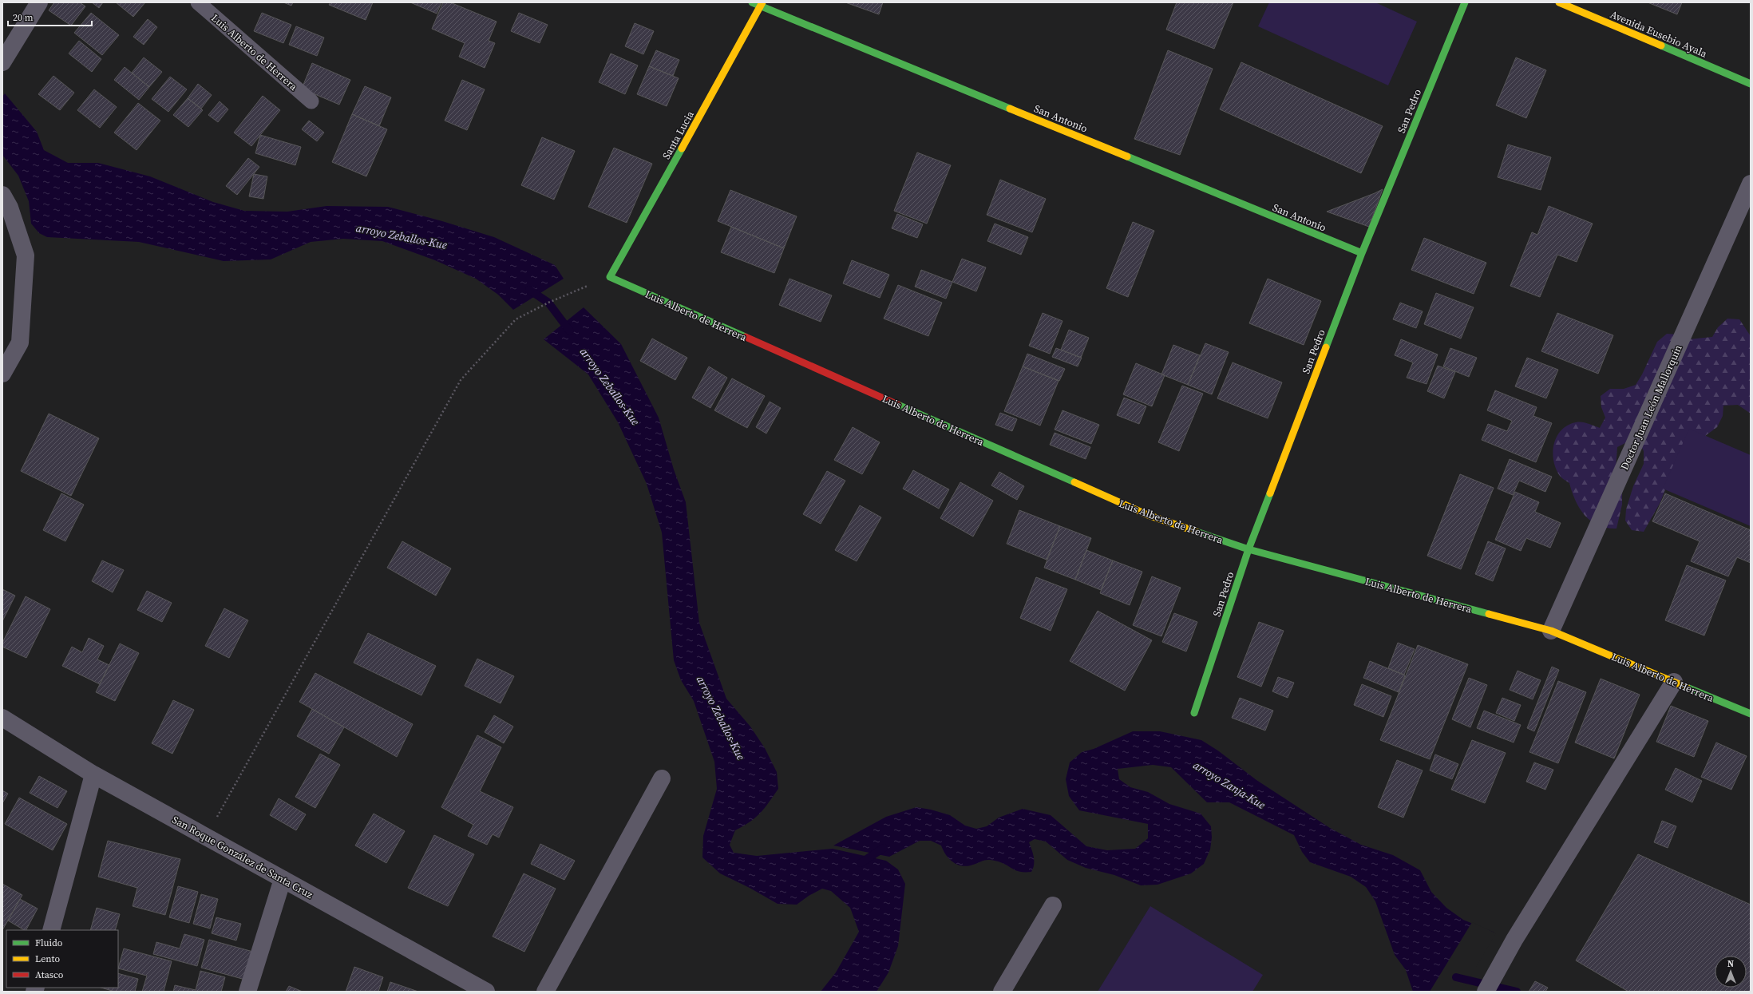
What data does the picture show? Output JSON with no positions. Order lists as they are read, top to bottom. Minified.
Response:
{"streets":{"street":["Avenida Eusebio Ayala","Luis Alberto de Herrera","San Pedro","San Antonio","Santa Lucia","Doctor Juan León Mallorquín","San Roque González de Santa Cruz"]},"crossings":[["Luis Alberto de Herrera","San Pedro"],["Luis Alberto de Herrera","Santa Lucia"],["Luis Alberto de Herrera","Doctor Juan León Mallorquín"],["San Pedro","San Antonio"],["San Antonio","Santa Lucia"]],"water":["arroyo Zeballos-Kue","arroyo Zanja-Kue"],"legend":["Fluido","Lento","Atasco"],"scale_bar":"20 m","north":"top"}
